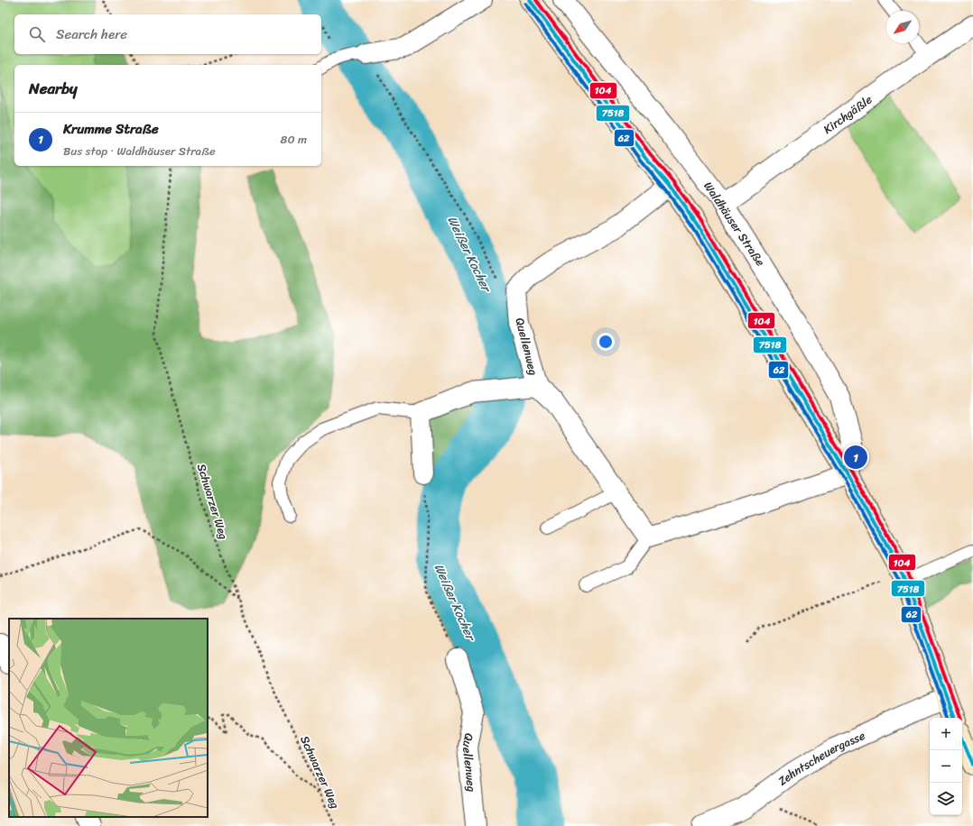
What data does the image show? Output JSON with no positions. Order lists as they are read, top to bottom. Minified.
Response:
{"streets":{"street":["Kirchgäßle","Waldhäuser Straße","Quellenweg","Zehntscheuergasse"],"path":["Schwarzer Weg"]},"crossings":[["Kirchgäßle","Waldhäuser Straße"]],"water":["Weißer Kocher"],"lines":["transit line 7518","transit line 104","transit line 62"],"north":"bottom left","page":{"search":"Search here","heading":"Nearby","list":[{"mark":"1","name":"Krumme Straße","note":"Bus stop · Waldhäuser Straße","value":"80 m"}],"pins":"1","map_buttons":["+","−"]}}
